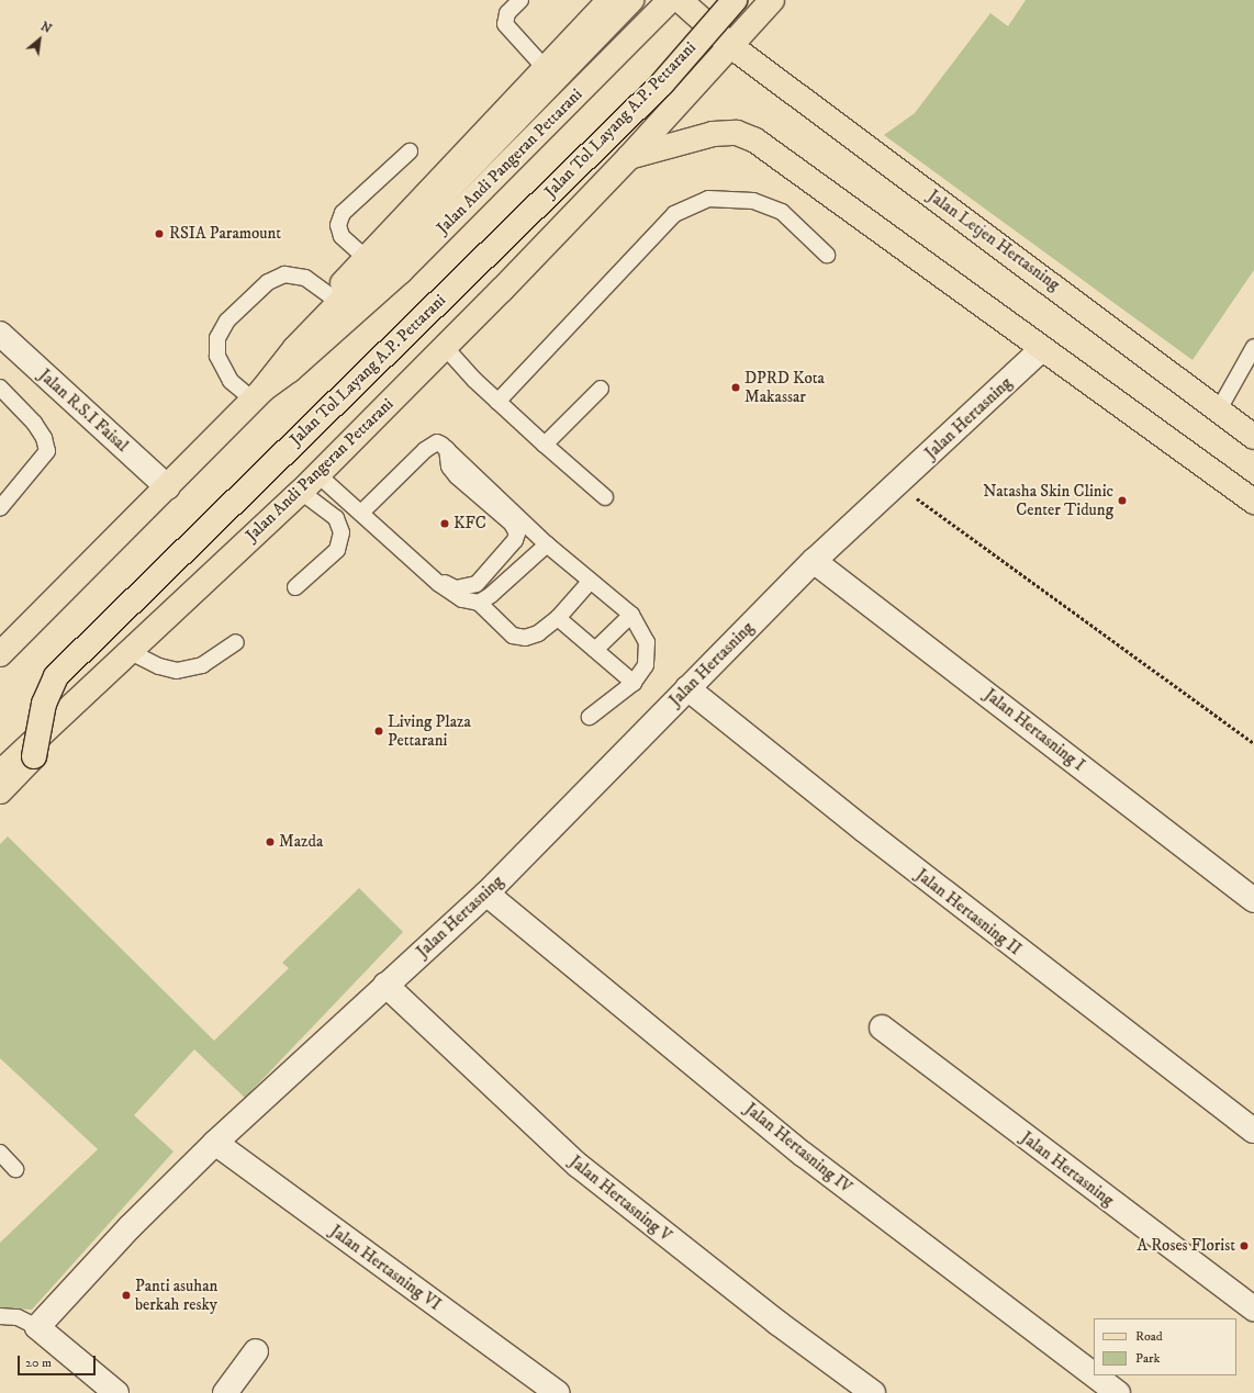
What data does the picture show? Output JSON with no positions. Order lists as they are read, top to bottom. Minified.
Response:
{"streets":{"main road":["Jalan Tol Layang A.P. Pettarani","Jalan Andi Pangeran Pettarani","Jalan Letjen Hertasning"],"street":["Jalan R.S.I Faisal","Jalan Hertasning","Jalan Hertasning I","Jalan Hertasning II","Jalan Hertasning IV","Jalan Hertasning V","Jalan Hertasning VI"]},"crossings":[["Jalan Andi Pangeran Pettarani","Jalan Letjen Hertasning"],["Jalan Andi Pangeran Pettarani","Jalan R.S.I Faisal"],["Jalan Hertasning","Jalan Hertasning I"],["Jalan Hertasning","Jalan Hertasning II"],["Jalan Hertasning","Jalan Hertasning IV"],["Jalan Hertasning","Jalan Hertasning V"],["Jalan Hertasning","Jalan Hertasning VI"]],"places":["RSIA Paramount","DPRD Kota Makassar","Natasha Skin Clinic Center Tidung","KFC","Living Plaza Pettarani","Mazda","A Roses Florist","Panti asuhan berkah resky"],"legend":["Road","Park"],"scale_bar":"20 m","north":"top right"}
